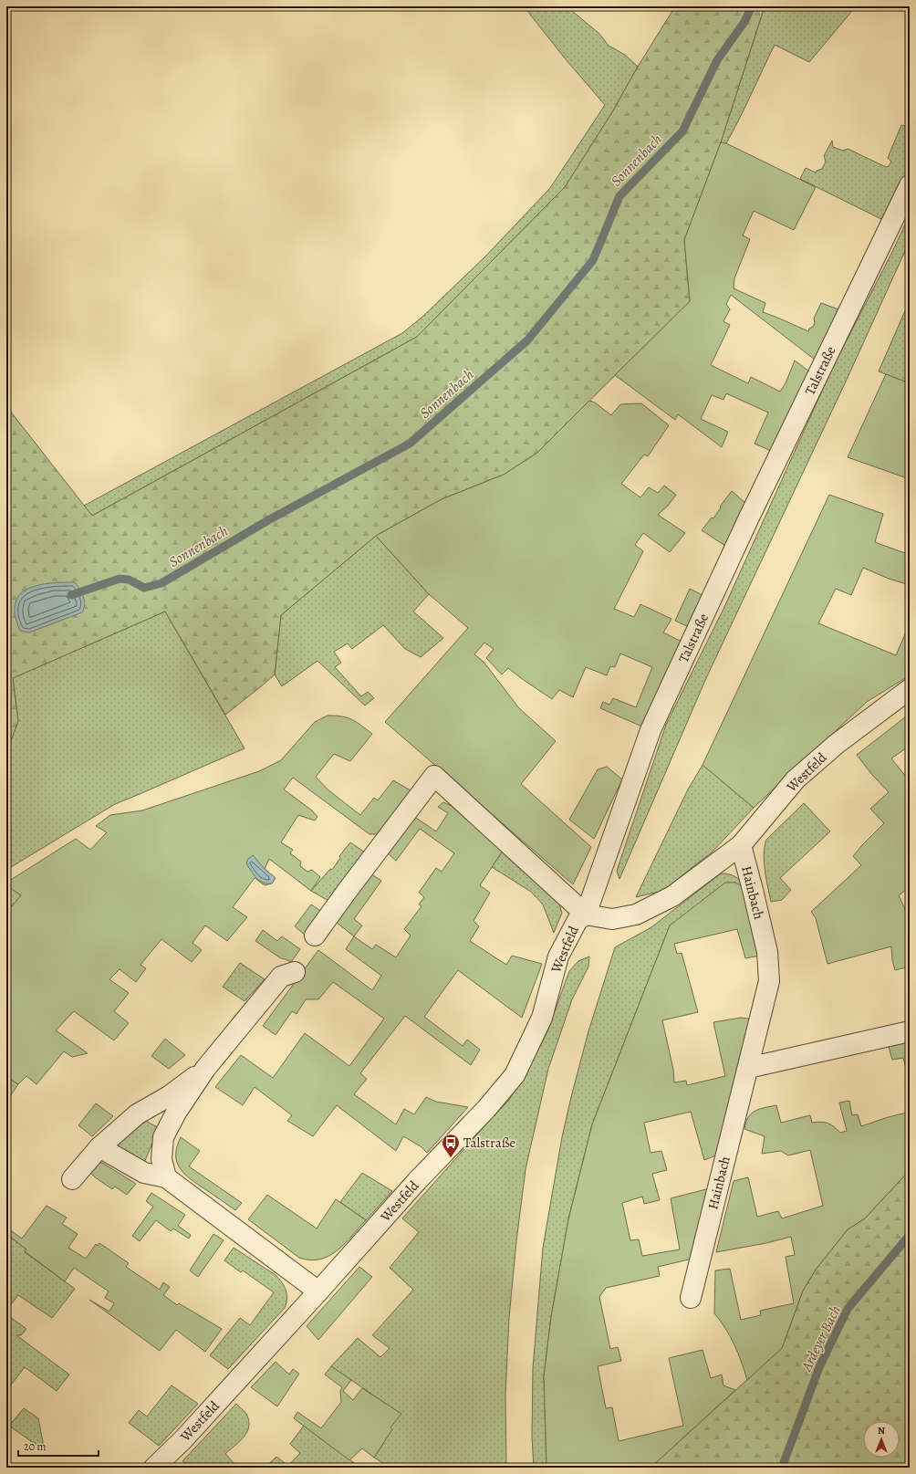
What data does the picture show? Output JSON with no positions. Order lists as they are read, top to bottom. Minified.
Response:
{"streets":{"street":["Talstraße","Westfeld","Hainbach"]},"crossings":[["Talstraße","Westfeld"],["Westfeld","Hainbach"]],"water":["Sonnenbach","Ardeyer Bach"],"places":{"bus stop":["Talstraße"]},"scale_bar":"20 m","north":"top"}
